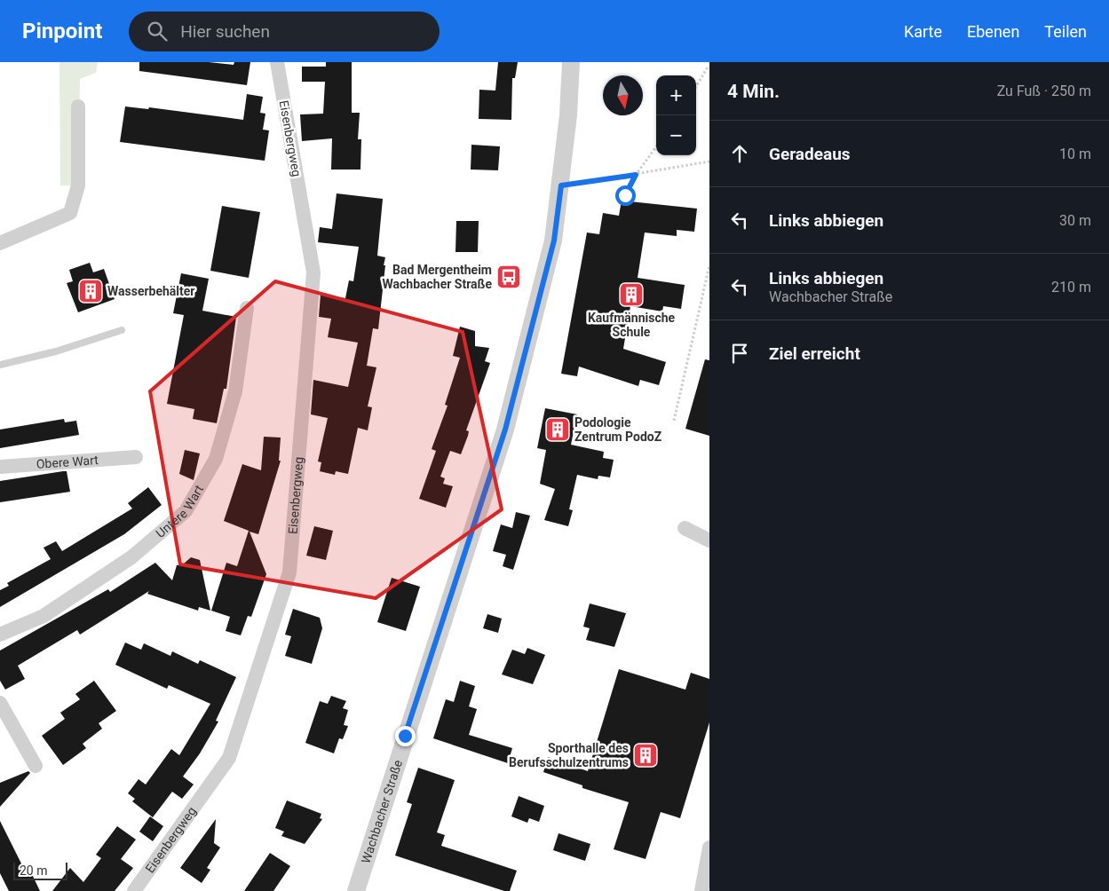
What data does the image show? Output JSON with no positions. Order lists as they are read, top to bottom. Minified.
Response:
{"streets":{"street":["Eisenbergweg","Obere Wart","Untere Wart","Wachbacher Straße"]},"places":{"bus stop":["Bad Mergentheim Wachbacher Straße"],"building":["Wasserbehälter","Kaufmännische Schule","Podologie Zentrum PodoZ","Sporthalle des Berufsschulzentrums"]},"scale_bar":"20 m","north":"bottom","page":{"header":"Pinpoint","search":"Hier suchen","nav":["Karte","Ebenen","Teilen"],"heading":["4 Min.","Zu Fuß · 250 m"],"map_buttons":["+","−"],"list":[["Geradeaus","10 m"],["Links abbiegen","30 m"],["Links abbiegen","Wachbacher Straße","210 m"],"Ziel erreicht"],"scale":"20 m"}}
